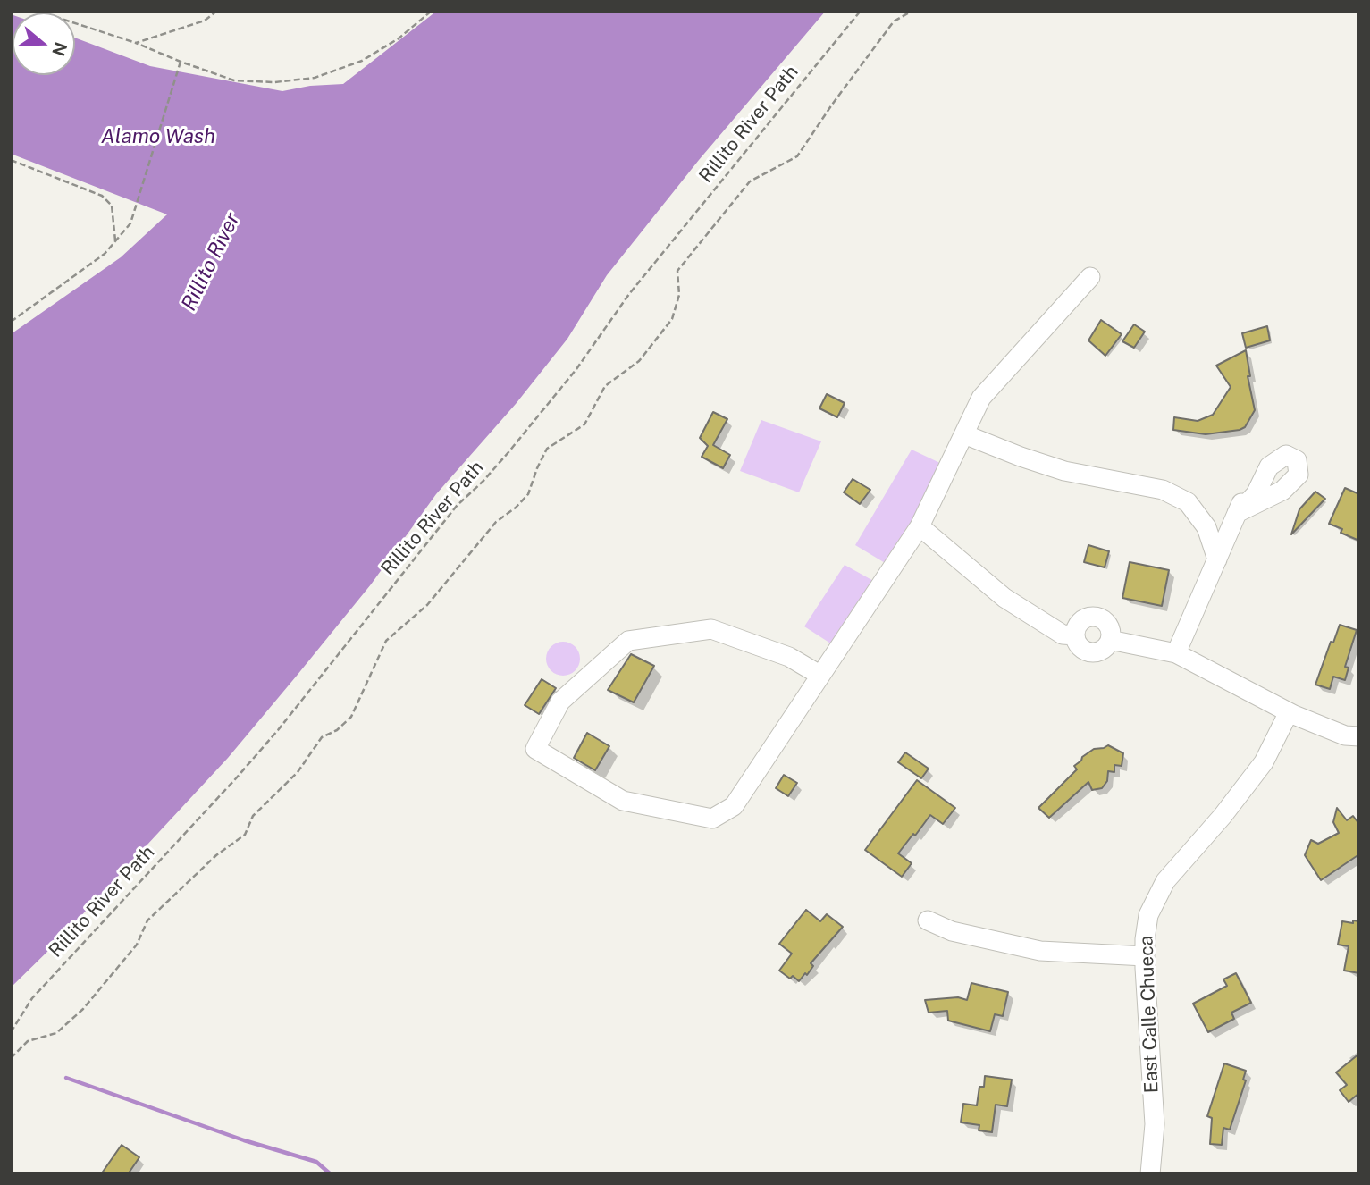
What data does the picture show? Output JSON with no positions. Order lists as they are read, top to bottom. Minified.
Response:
{"streets":{"street":["East Calle Chueca"],"path":["Rillito River Path"]},"water":["Alamo Wash","Rillito River"],"north":"right"}
